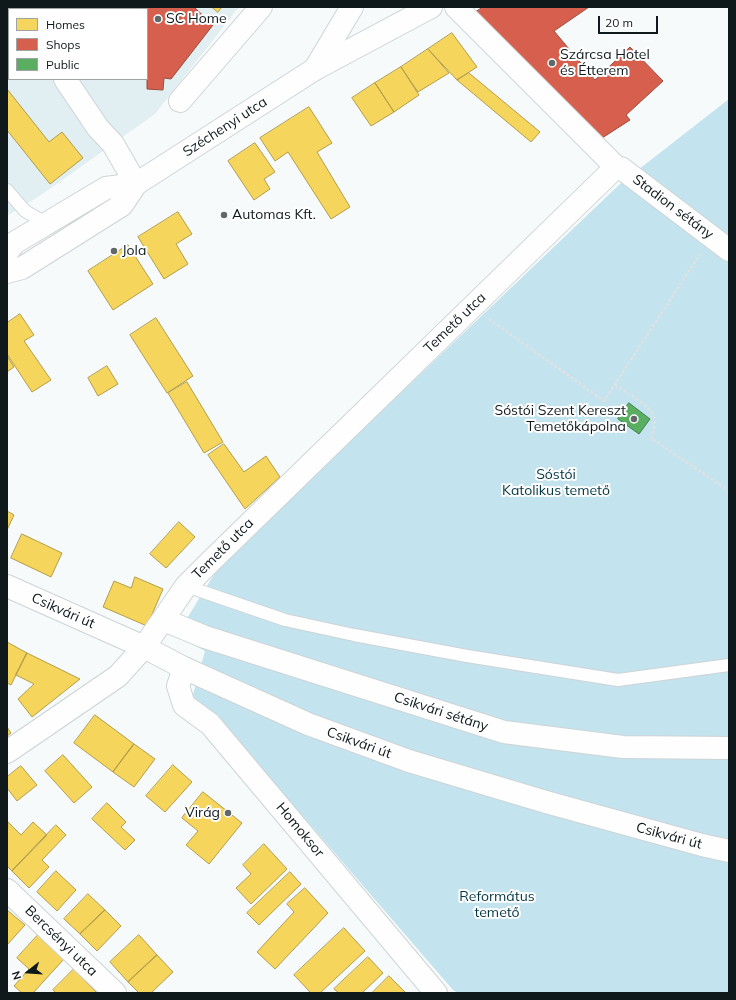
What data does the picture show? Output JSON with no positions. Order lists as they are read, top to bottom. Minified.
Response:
{"streets":{"street":["Széchenyi utca","Stadion sétány","Temető utca","Csikvári út","Csikvári sétány","Homoksor","Bercsényi utca"]},"crossings":[["Stadion sétány","Temető utca"],["Temető utca","Csikvári út"],["Temető utca","Csikvári sétány"],["Csikvári út","Homoksor"]],"parks":["Sóstói Katolikus temető","Református temető"],"places":["SC Home","Szárcsa Hotel és Étterem","Automas Kft.","Jola","Sóstói Szent Kereszt Temetőkápolna","Virág"],"legend":["Homes","Shops","Public"],"scale_bar":"20 m","north":"left"}
